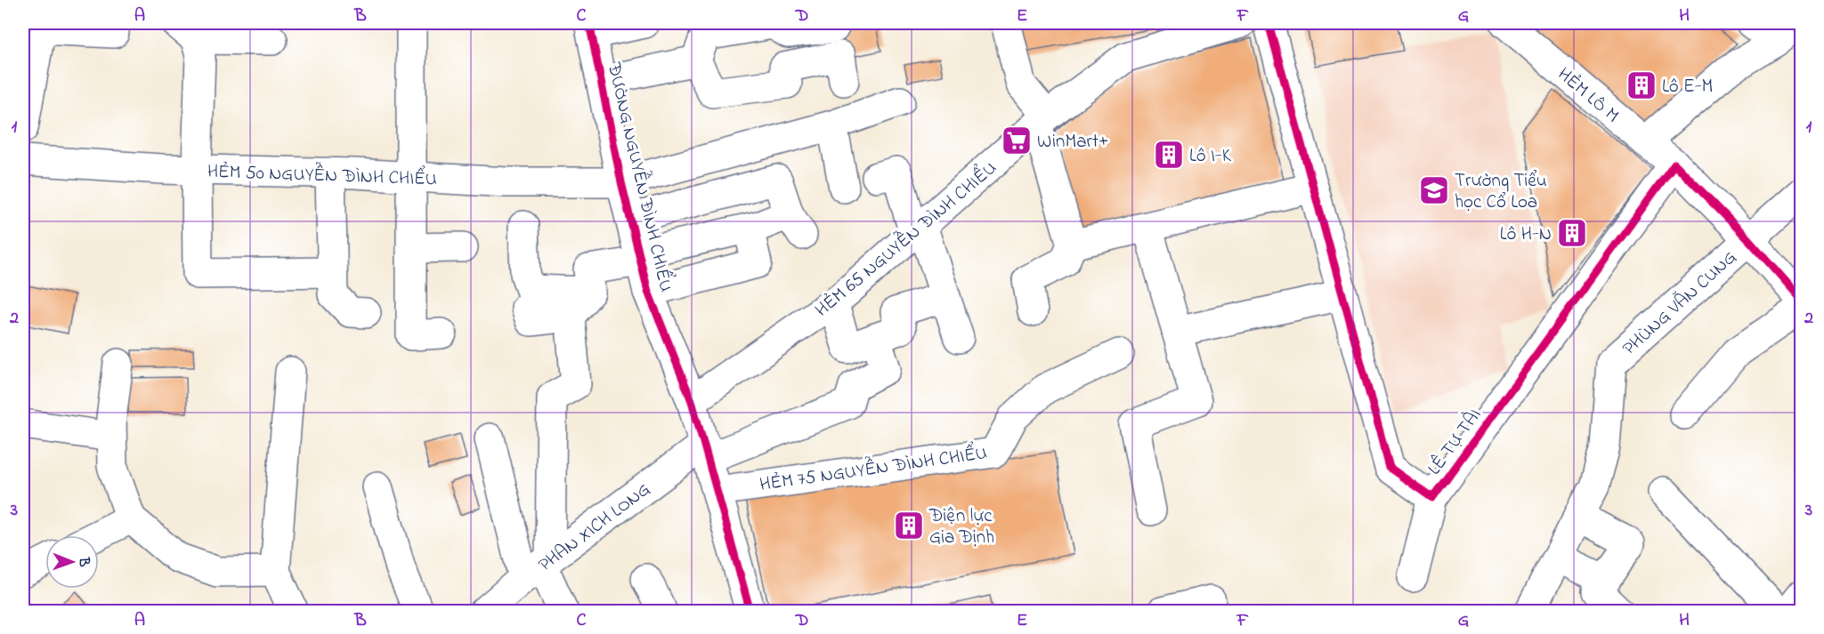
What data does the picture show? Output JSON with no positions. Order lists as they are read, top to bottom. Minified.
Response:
{"streets":{"street":["HẺM LÔ M","HẺM 50 NGUYỄN ĐÌNH CHIỂU","ĐƯỜNG NGUYỄN ĐÌNH CHIỂU","HẺM 65 NGUYỄN ĐÌNH CHIỂU","PHÙNG VĂN CUNG","LÊ TỰ TÀI","HẺM 75 NGUYỄN ĐÌNH CHIỂU","PHAN XICH LONG"]},"crossings":[["HẺM LÔ M","LÊ TỰ TÀI"],["HẺM 50 NGUYỄN ĐÌNH CHIỂU","ĐƯỜNG NGUYỄN ĐÌNH CHIỂU"],["ĐƯỜNG NGUYỄN ĐÌNH CHIỂU","HẺM 65 NGUYỄN ĐÌNH CHIỂU"],["ĐƯỜNG NGUYỄN ĐÌNH CHIỂU","HẺM 75 NGUYỄN ĐÌNH CHIỂU"],["ĐƯỜNG NGUYỄN ĐÌNH CHIỂU","PHAN XICH LONG"]],"places":{"building":["Lô E-M","Lô I-K","Lô H-N","Điện lực Gia Định"],"supermarket":["WinMart+"],"school or university":["Trường Tiểu học Cổ Loa"]},"north":"right","grid":{"columns":["A","B","C","D","E","F","G","H"],"rows":["1","2","3"]}}
